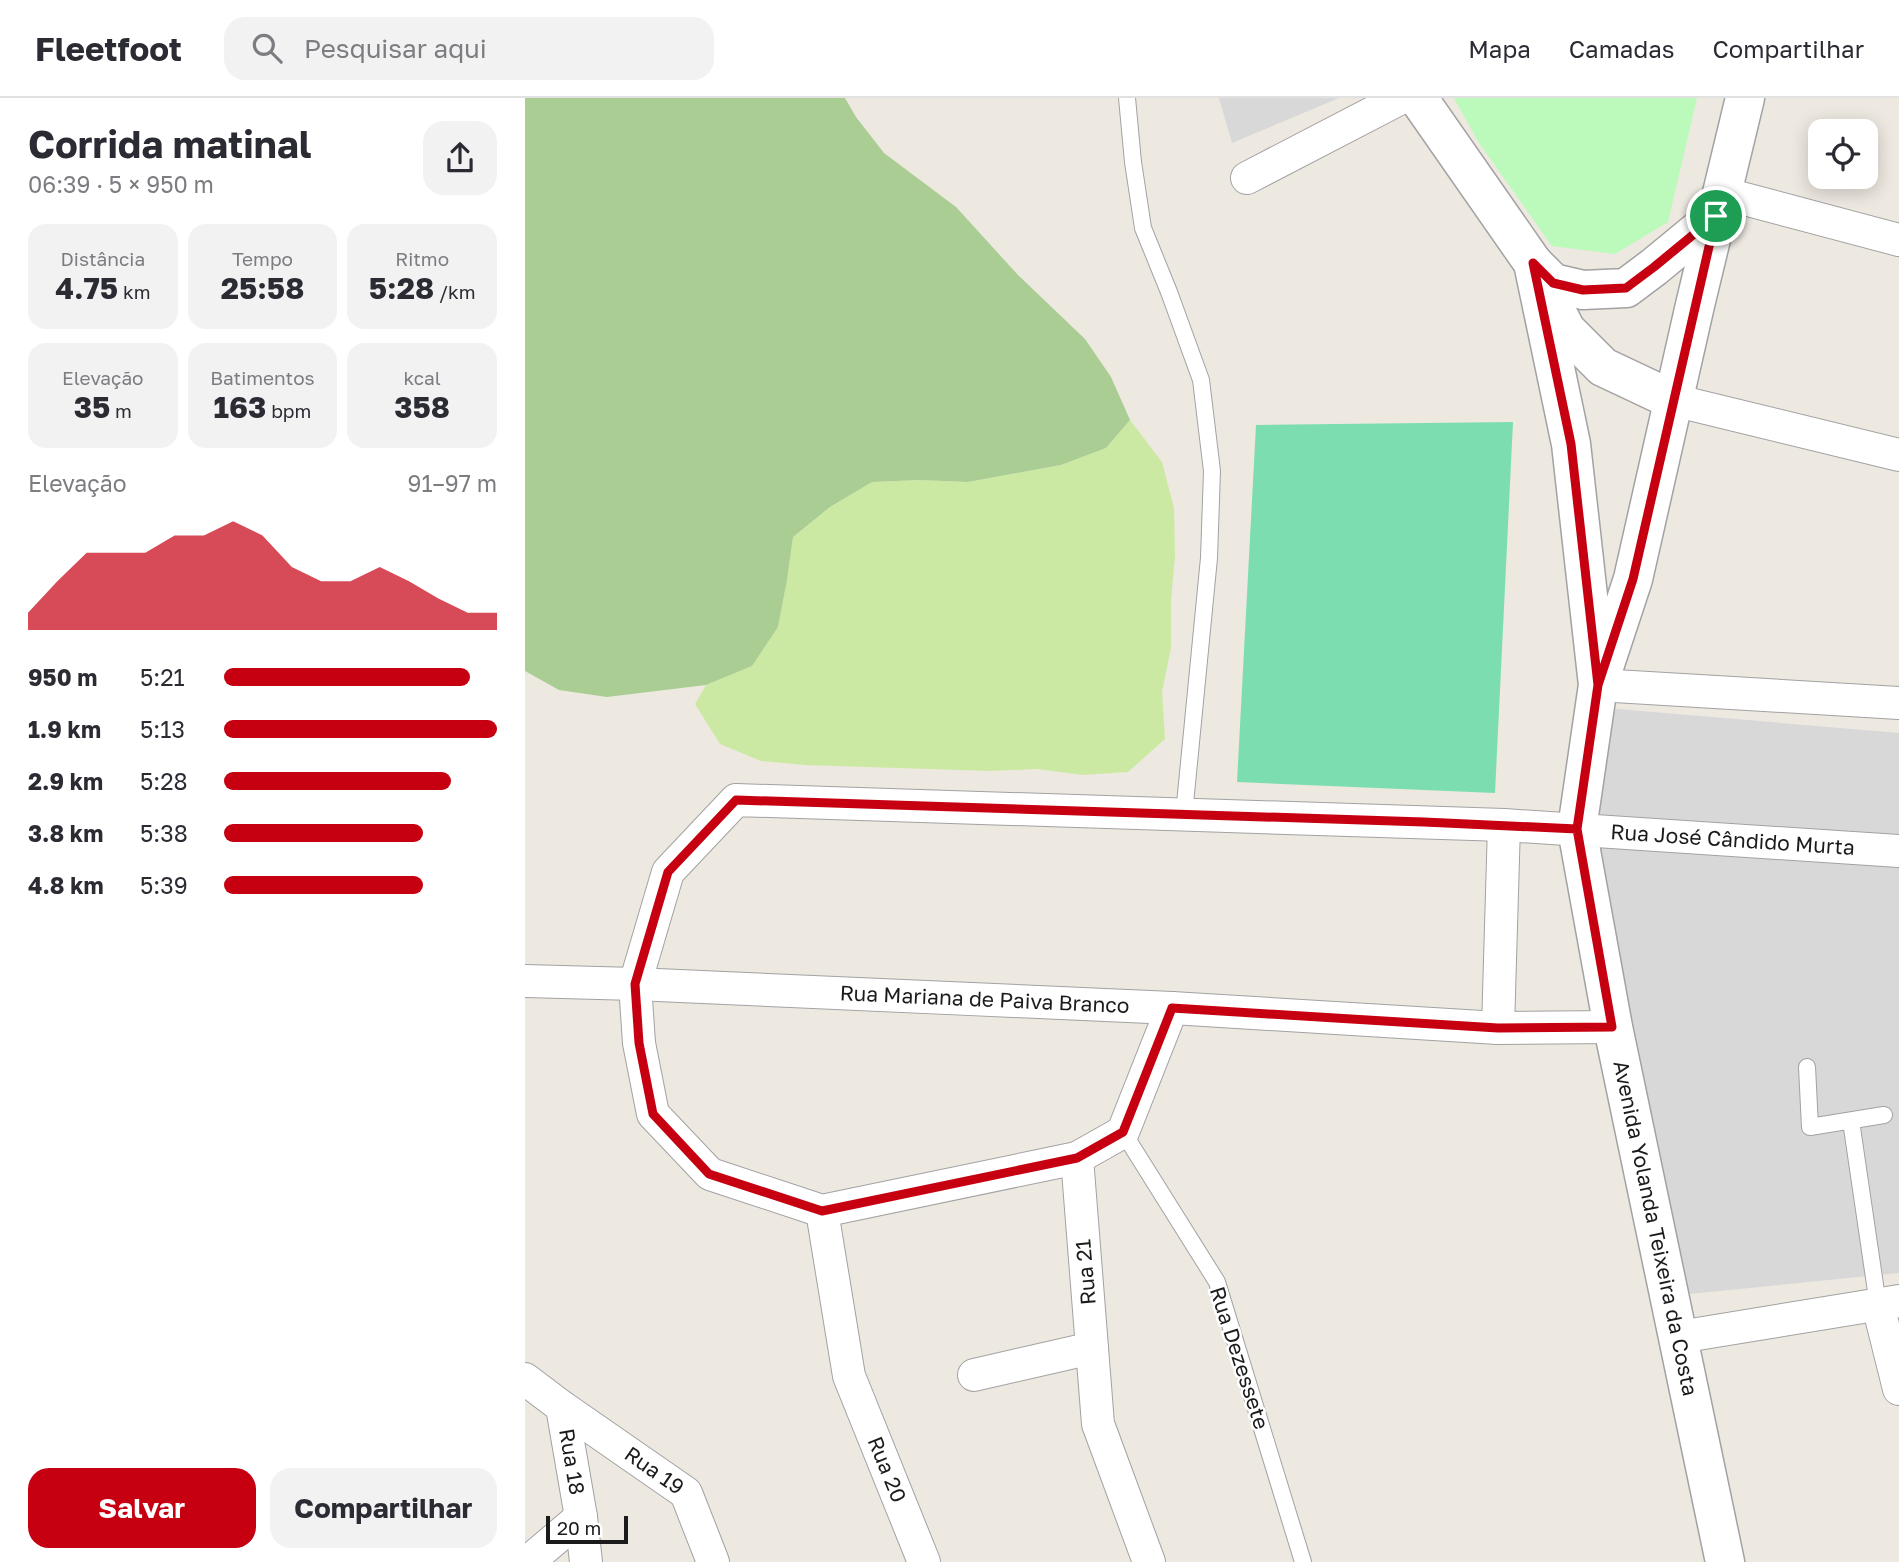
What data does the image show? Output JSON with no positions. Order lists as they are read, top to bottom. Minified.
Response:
{"streets":{"street":["Rua José Cândido Murta","Rua Mariana de Paiva Branco","Avenida Yolanda Teixeira da Costa","Rua 21","Rua 18","Rua 20","Rua 19"],"lane":["Rua Dezessete"]},"crossings":[["Rua José Cândido Murta","Rua Mariana de Paiva Branco"],["Rua José Cândido Murta","Avenida Yolanda Teixeira da Costa"],["Rua José Cândido Murta","Rua 21"],["Rua José Cândido Murta","Rua 20"],["Rua Mariana de Paiva Branco","Avenida Yolanda Teixeira da Costa"],["Rua 18","Rua 19"]],"scale_bar":"20 m","page":{"header":"Fleetfoot","search":"Pesquisar aqui","nav":["Mapa","Camadas","Compartilhar"],"heading":["Corrida matinal","06:39 · 5 × 950 m"],"stats":[["Distância","4.75 km"],["Tempo","25:58"],["Ritmo","5:28 /km"],["Elevação","35 m"],["Batimentos","163 bpm"],["kcal","358"]],"chart":["Elevação","91–97 m"],"list":[{"name":"950 m","note":"5:21"},{"name":"1.9 km","note":"5:13"},{"name":"2.9 km","note":"5:28"},{"name":"3.8 km","note":"5:38"},{"name":"4.8 km","note":"5:39"}],"buttons":["Salvar","Compartilhar"],"scale":"20 m"}}
